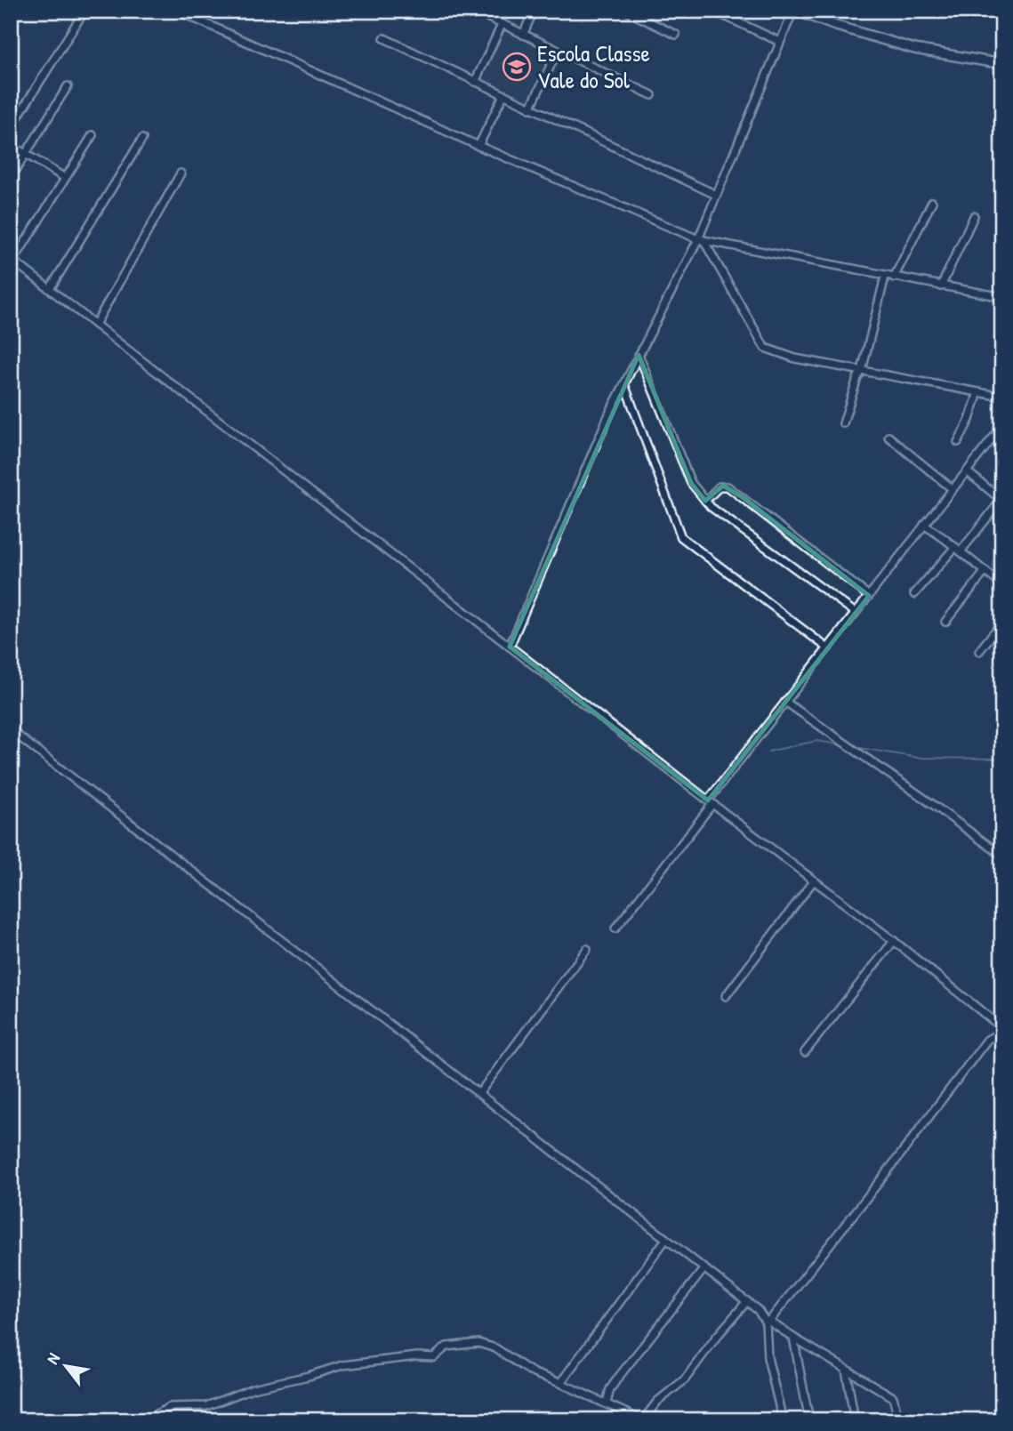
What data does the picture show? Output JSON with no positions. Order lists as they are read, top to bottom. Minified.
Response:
{"places":{"school or university":["Escola Classe Vale do Sol"]},"north":"top left"}
